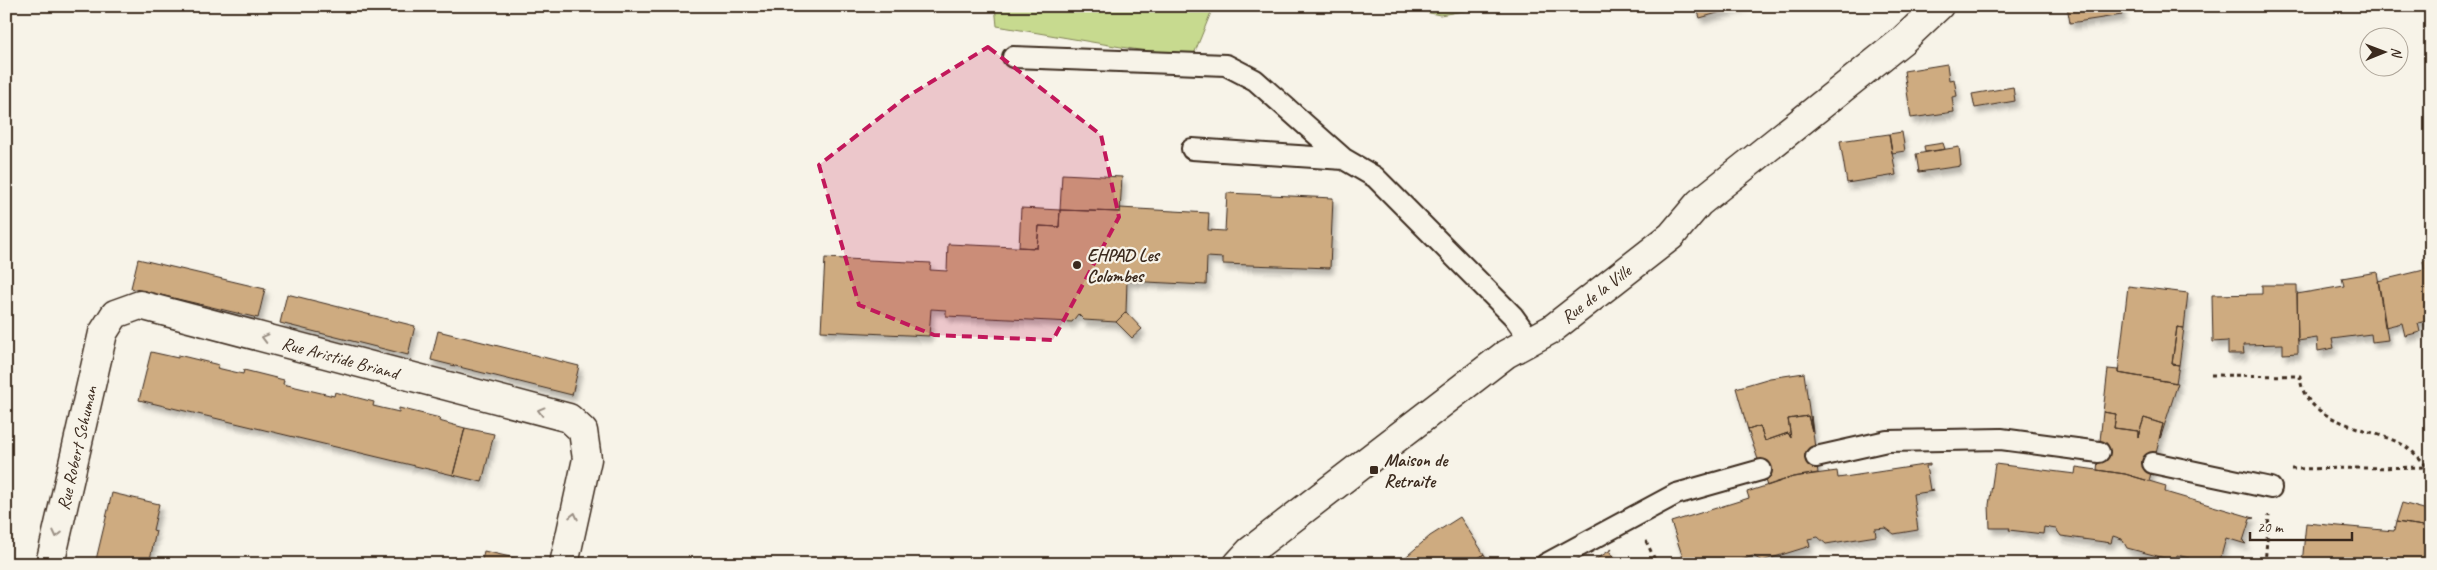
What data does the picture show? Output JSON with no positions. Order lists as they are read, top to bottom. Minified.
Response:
{"streets":{"street":["Rue de la Ville","Rue Aristide Briand","Rue Robert Schuman"]},"crossings":[["Rue Aristide Briand","Rue Robert Schuman"]],"one_way":["Rue Robert Schuman"],"places":{"other":["EHPAD Les Colombes"],"transit":["Maison de Retraite"]},"scale_bar":"20 m","north":"right"}
